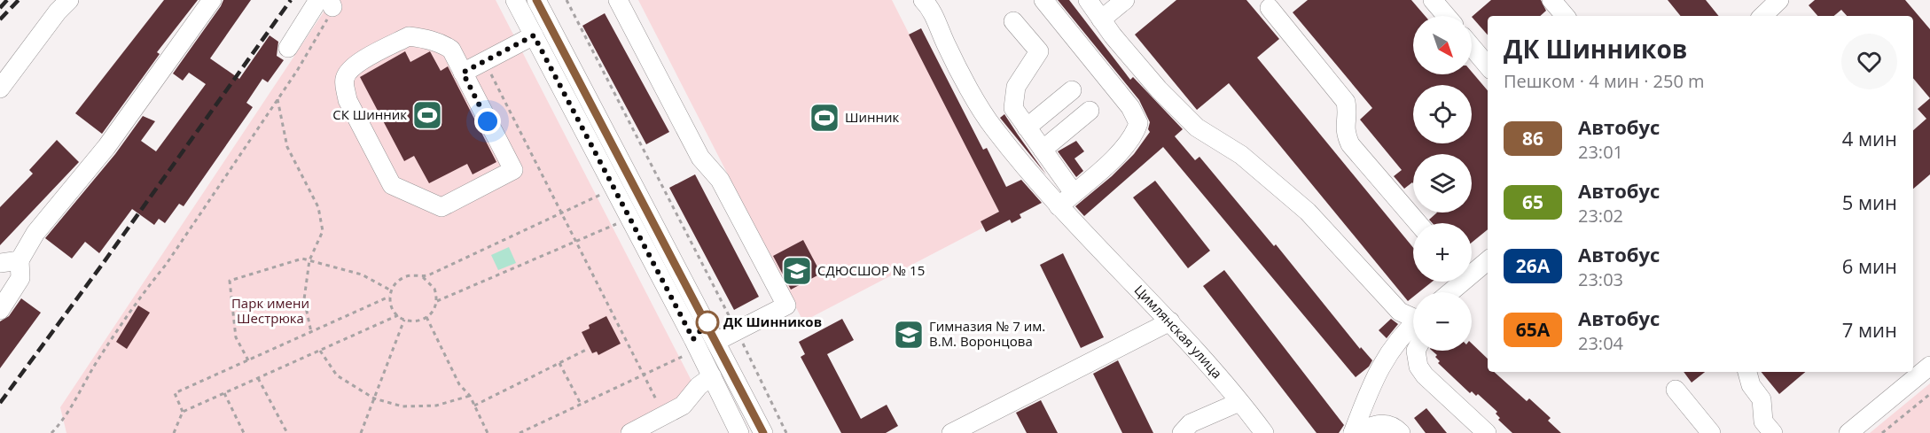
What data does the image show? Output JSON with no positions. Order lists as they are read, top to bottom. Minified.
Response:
{"streets":{"street":["Цимлянская улица"]},"parks":["Парк имени Шестрюка"],"places":{"sports":["СК Шинник","Шинник"],"school or university":["СДЮСШОР № 15","Гимназия № 7 им. В.М. Воронцова"],"other":["ДК Шинников"]},"lines":["bus line 86"],"north":"bottom right","page":{"map_buttons":["+","−"],"heading":["ДК Шинников","Пешком · 4 мин · 250 m"],"list":[{"mark":"86","name":"Автобус","note":"23:01","value":"4 мин"},{"mark":"65","name":"Автобус","note":"23:02","value":"5 мин"},{"mark":"26А","name":"Автобус","note":"23:03","value":"6 мин"},{"mark":"65А","name":"Автобус","note":"23:04","value":"7 мин"}]}}
